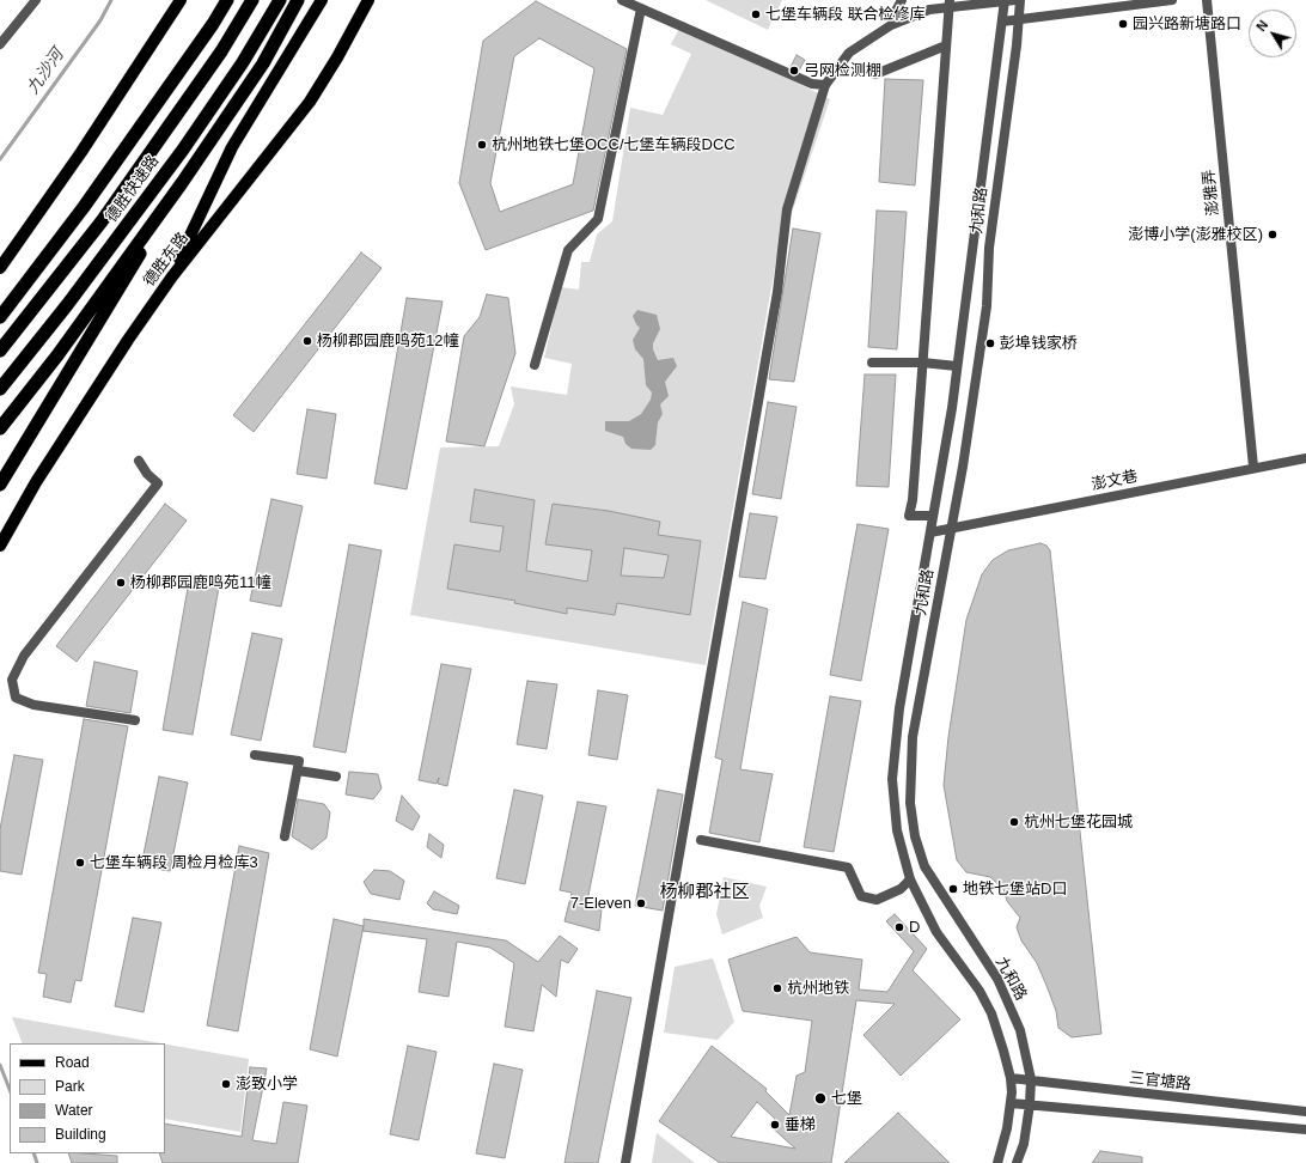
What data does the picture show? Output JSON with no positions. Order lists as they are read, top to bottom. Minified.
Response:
{"streets":{"highway":["德胜快速路"],"main road":["德胜东路"],"street":["澎雅弄","九和路","澎文巷","三官塘路"]},"crossings":[["澎雅弄","澎文巷"],["九和路","澎文巷"],["九和路","三官塘路"]],"districts":["杨柳郡社区"],"water":["九沙河"],"places":["七堡车辆段 联合检修库","园兴路新塘路口","弓网检测棚","杭州地铁七堡OCC/七堡车辆段DCC","澎博小学(澎雅校区)","杨柳郡园鹿鸣苑12幢","彭埠钱家桥","杨柳郡园鹿鸣苑11幢","杭州七堡花园城","七堡车辆段 周检月检库3","地铁七堡站D口","7-Eleven","D","杭州地铁","澎致小学","七堡","垂梯"],"legend":["Road","Park","Water","Building"],"north":"top left"}
